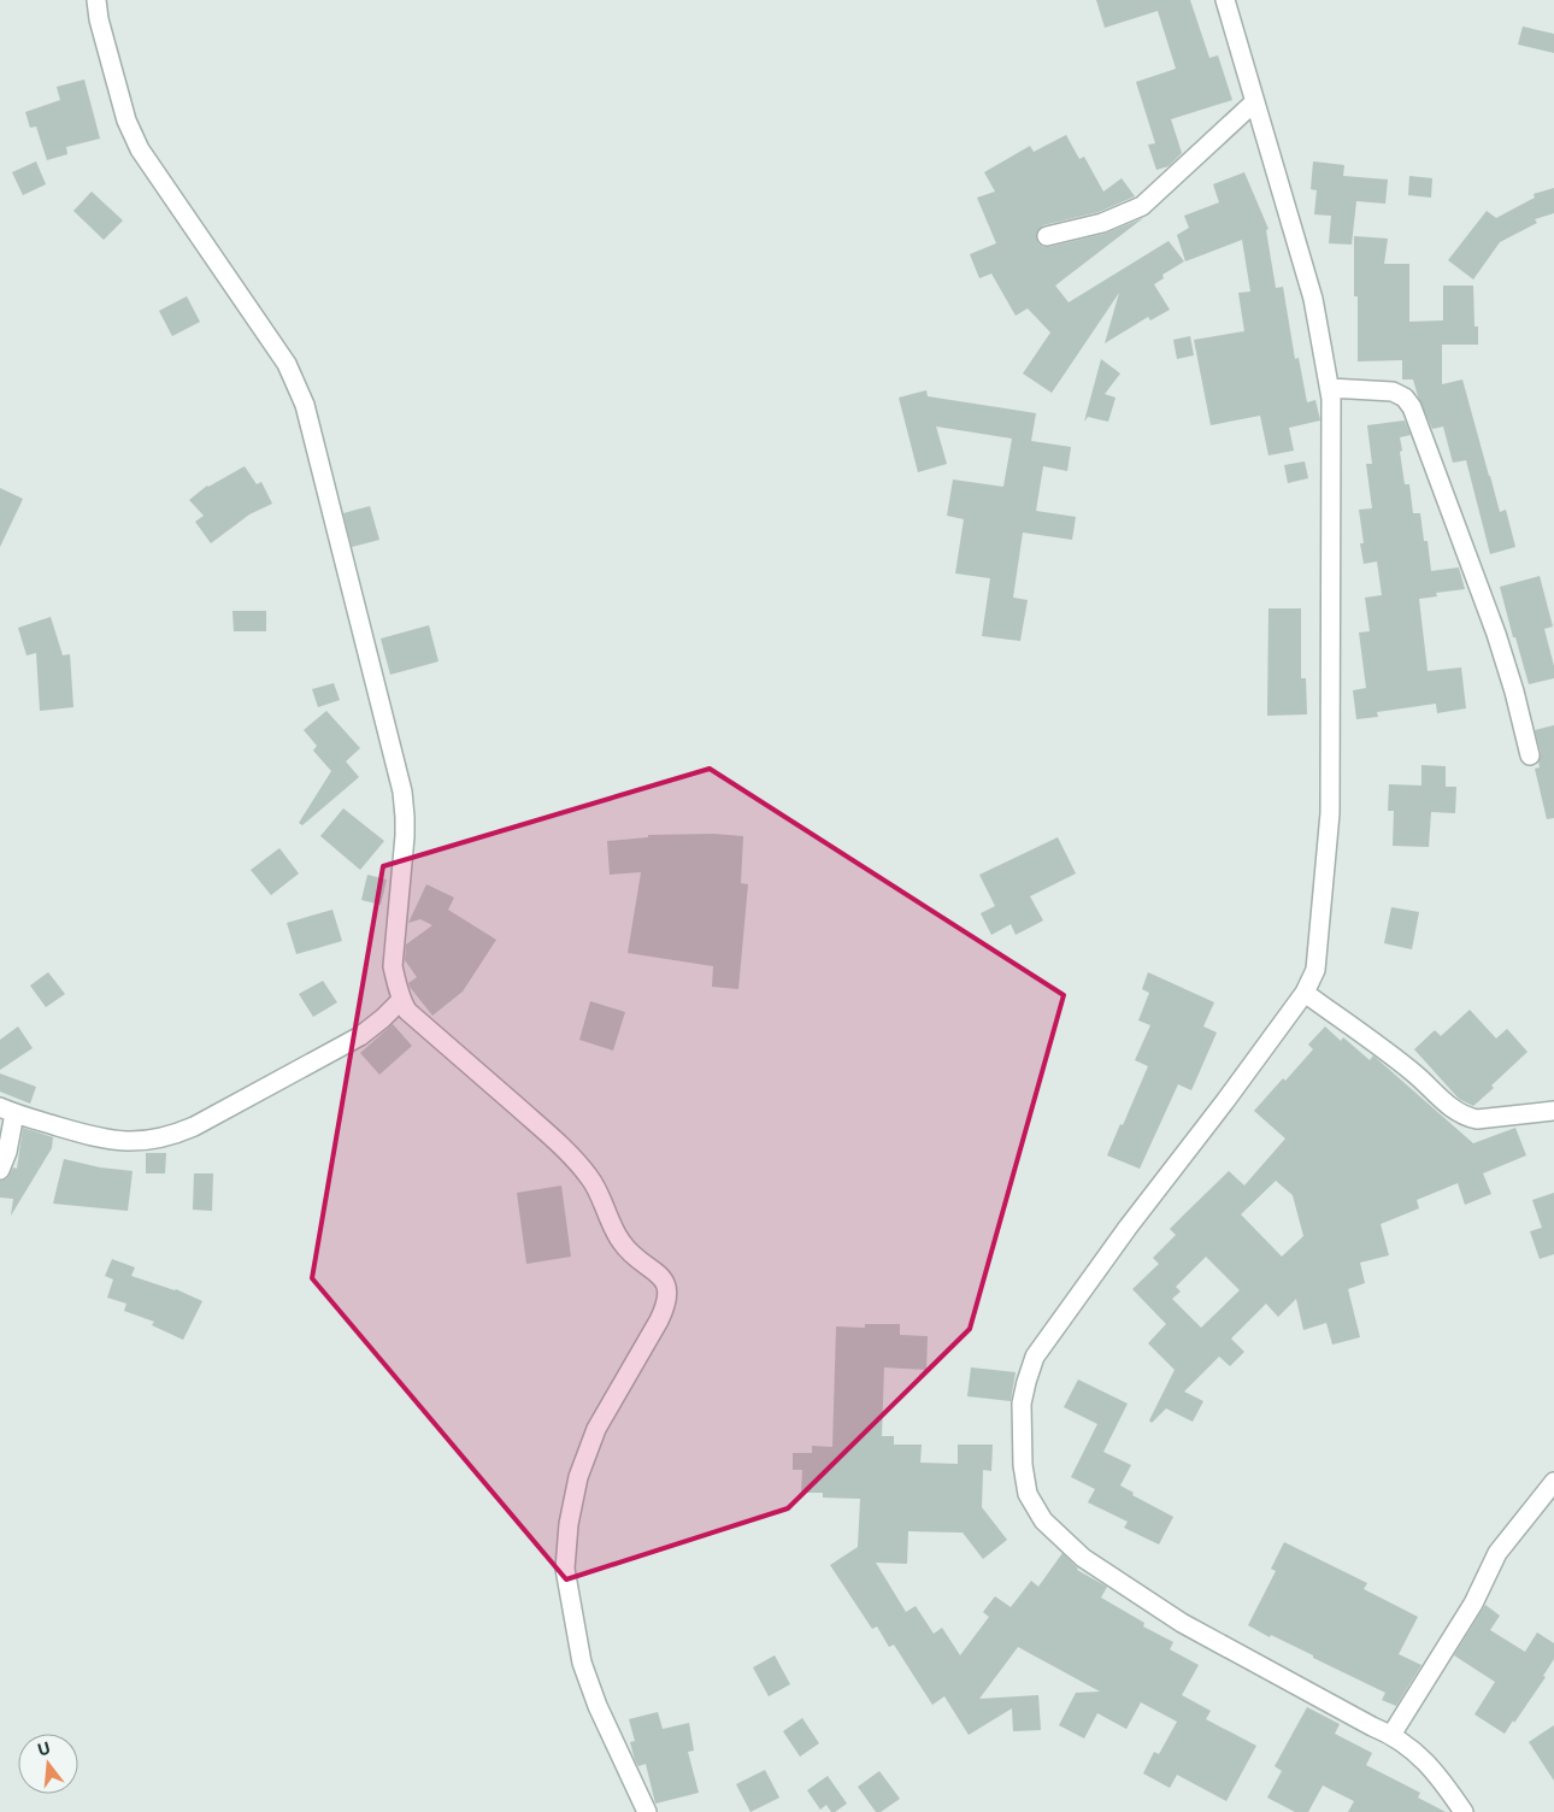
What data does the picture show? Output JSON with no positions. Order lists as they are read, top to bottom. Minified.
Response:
{"north":"top"}
